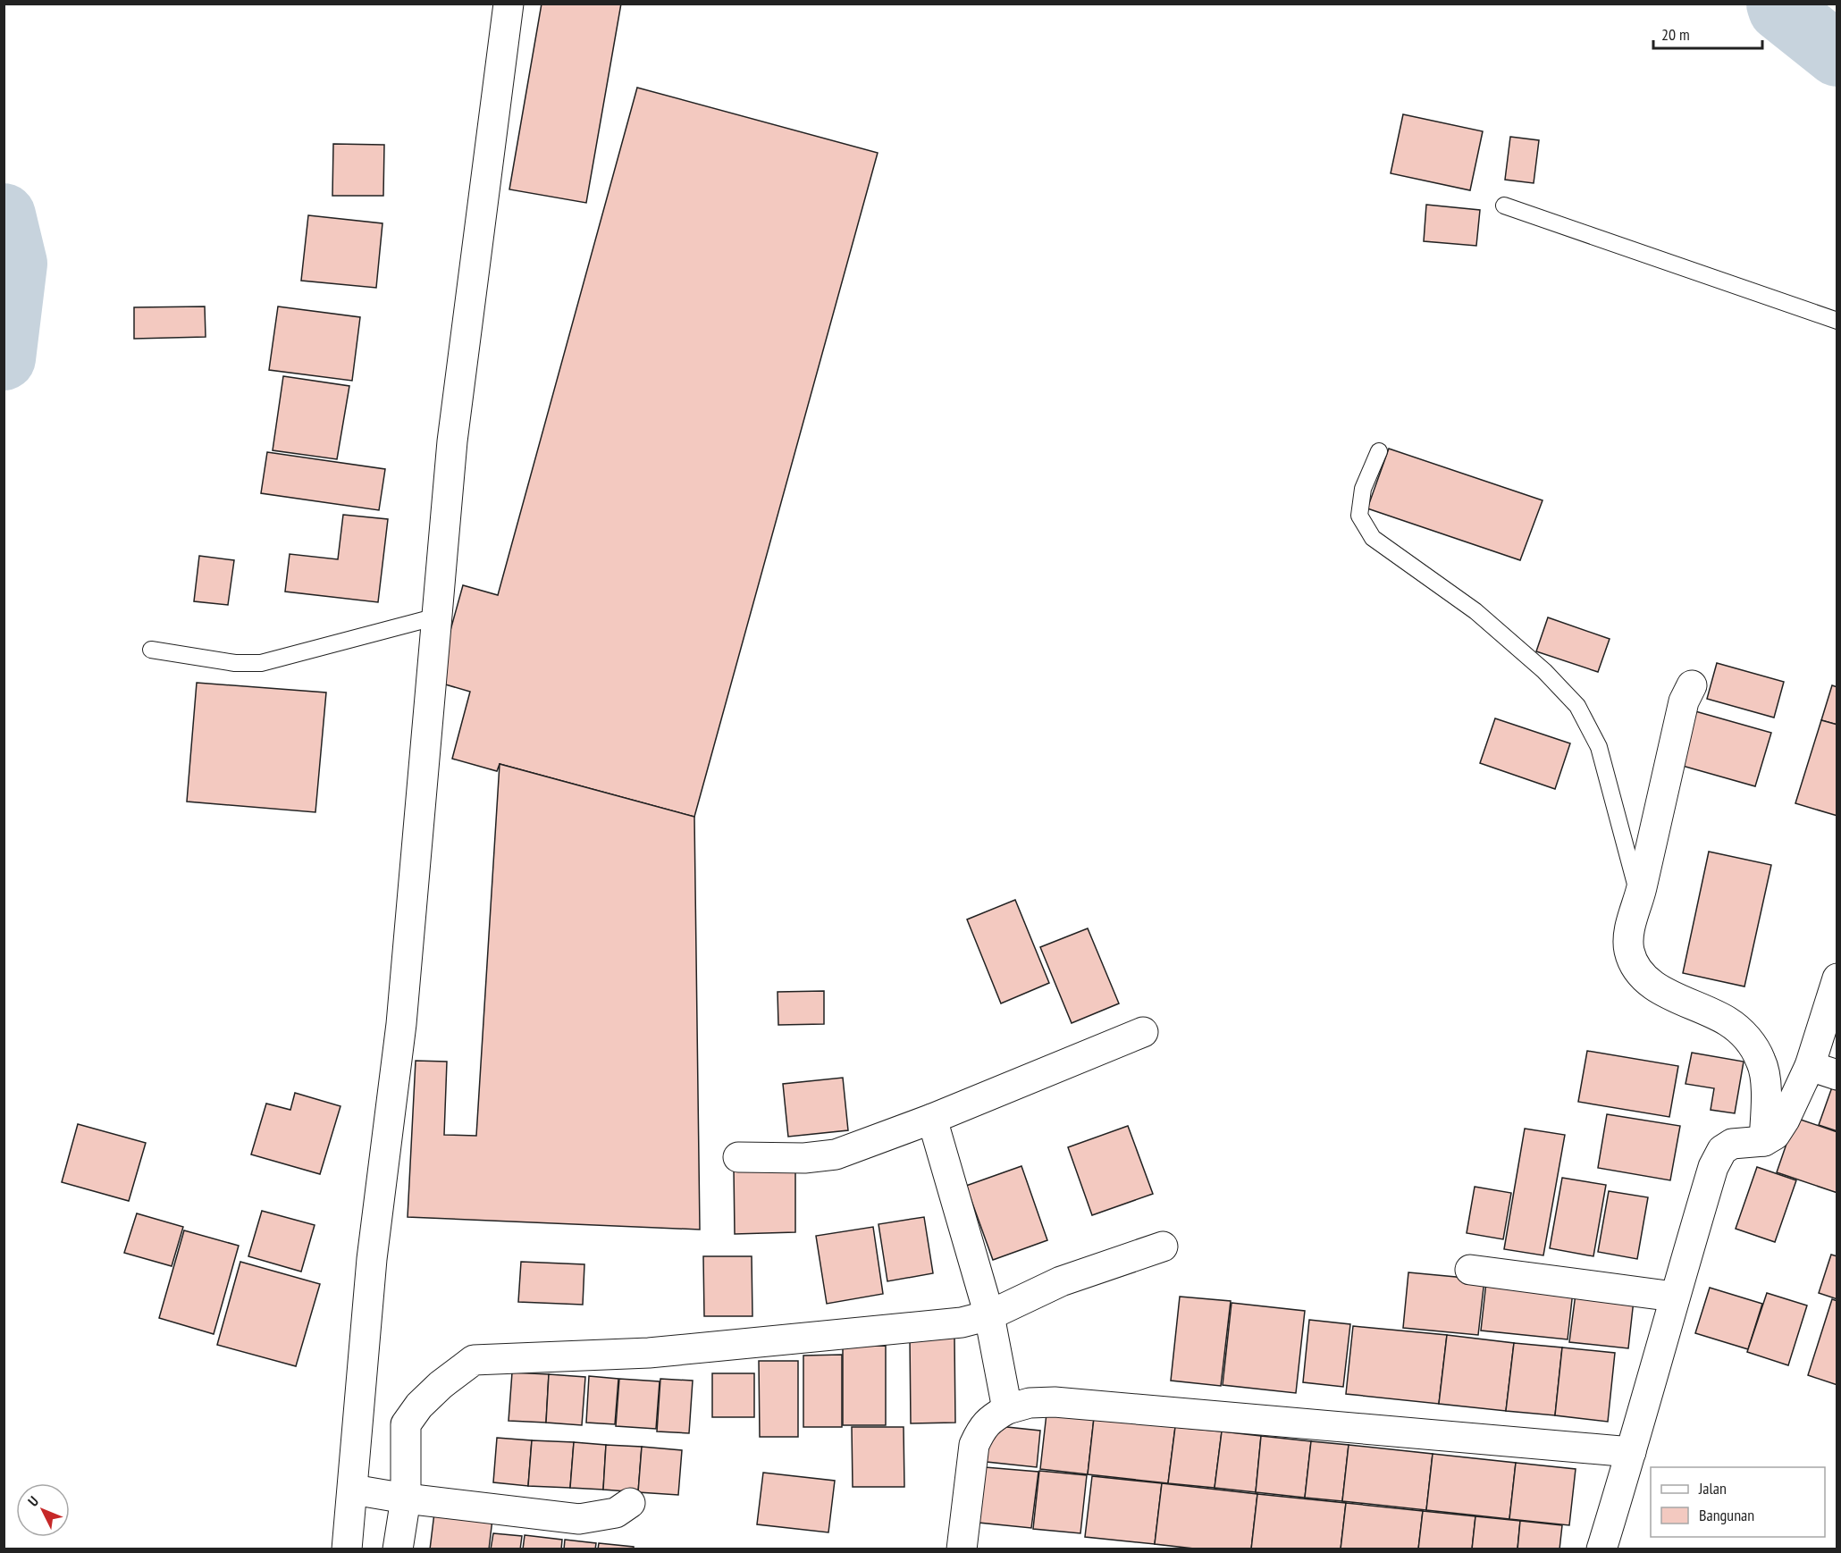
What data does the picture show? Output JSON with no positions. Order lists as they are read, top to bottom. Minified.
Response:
{"legend":["Jalan","Bangunan"],"scale_bar":"20 m","north":"top left"}
